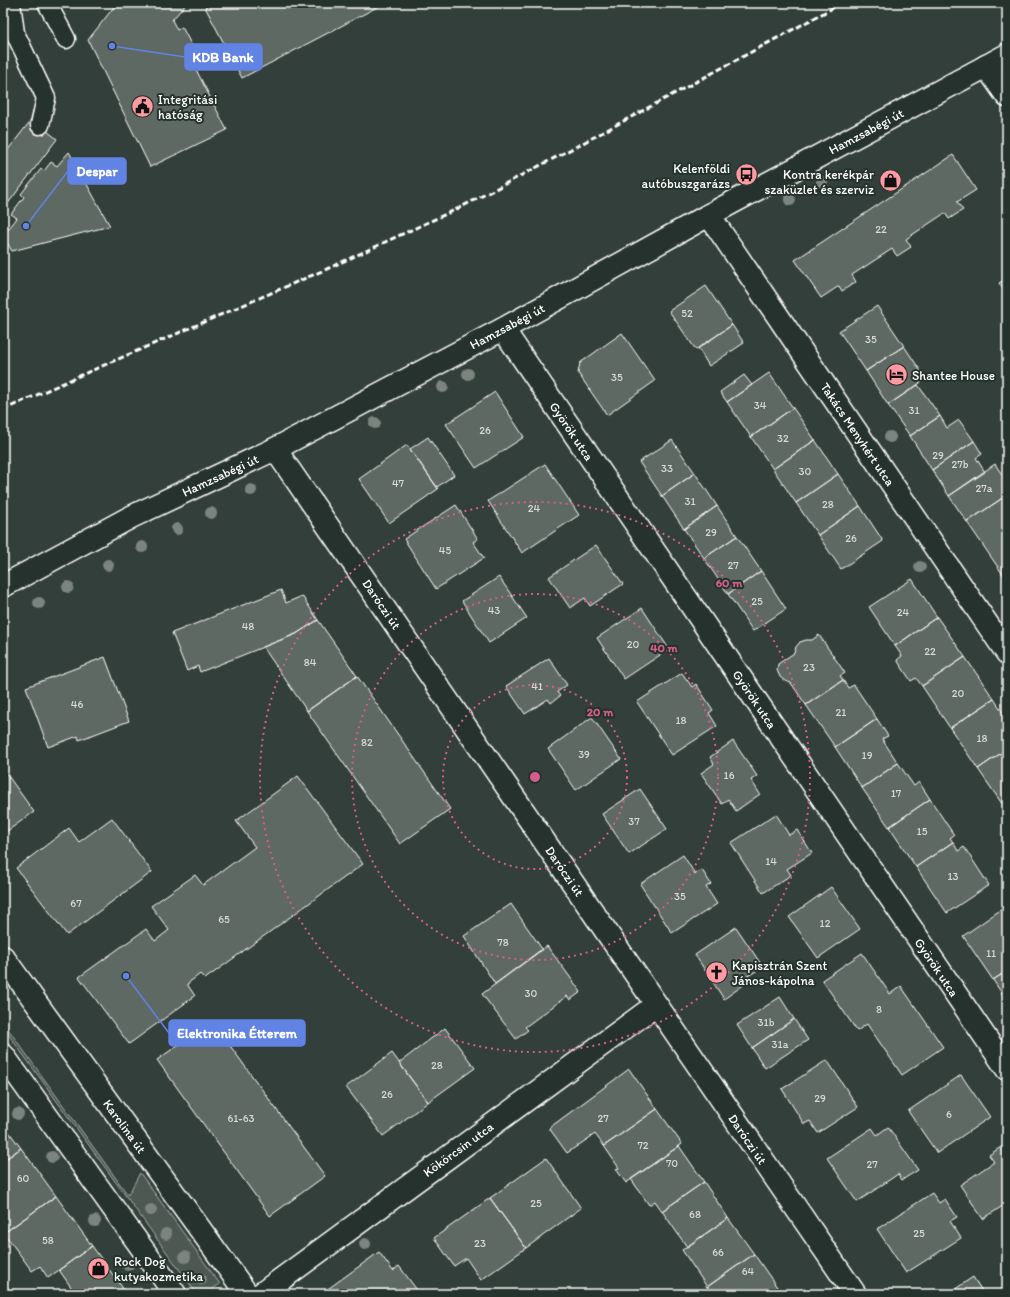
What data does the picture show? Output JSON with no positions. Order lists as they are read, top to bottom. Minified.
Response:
{"streets":{"street":["Hamzsabégi út","Györök utca","Takács Menyhért utca","Daróczi út","Karolina út","Kökörcsin utca"]},"crossings":[["Hamzsabégi út","Györök utca"],["Hamzsabégi út","Takács Menyhért utca"],["Hamzsabégi út","Daróczi út"],["Daróczi út","Kökörcsin utca"]],"places":{"other":["KDB Bank","Despar","Elektronika Étterem"],"public building":["Integritási hatóság"],"bus stop":["Kelenföldi autóbuszgarázs"],"shop":["Kontra kerékpár szaküzlet és szerviz","Rock Dog kutyakozmetika"],"hotel":["Shantee House"],"church":["Kapisztrán Szent János-kápolna"]},"house_numbers":["22","52","35","35","34","31","26","32","29","27b","33","30","47","27a","31","28","24","29","26","45","27","25","43","24","48","20","22","84","23","41","20","46","21","18","18","82","39","19","16","17","37","15","14","13","35","67","65","12","78","11","30","8","31b","31a","28","26","29","6","61-63","27","72","70","27","60","25","68","25","58","23","66","64"],"rings":["60 m","40 m","20 m"]}
